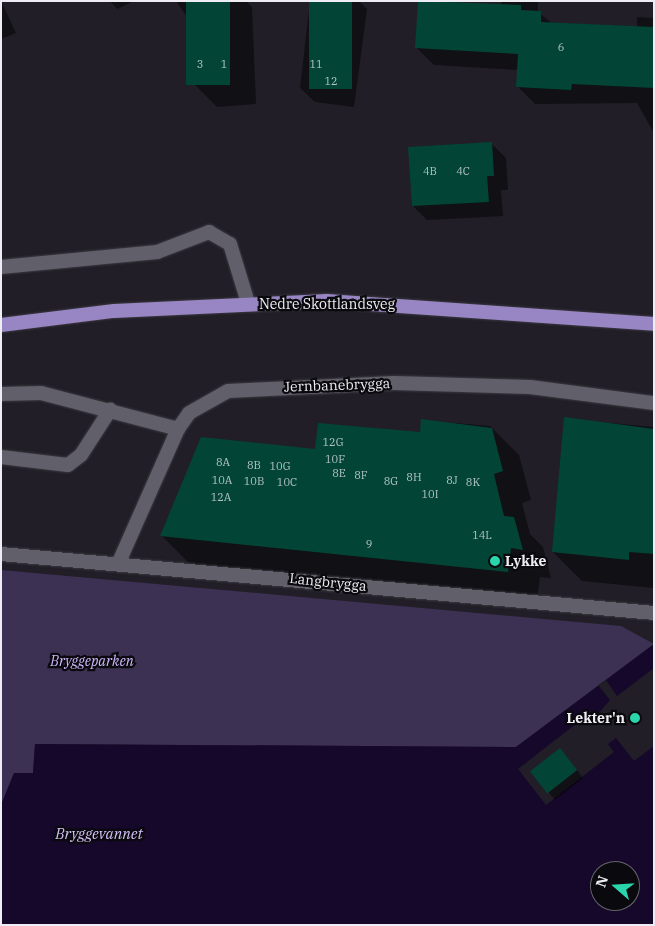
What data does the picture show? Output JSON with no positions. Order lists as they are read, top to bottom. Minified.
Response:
{"streets":{"main road":["Nedre Skottlandsveg"],"street":["Jernbanebrygga","Langbrygga"]},"crossings":[["Jernbanebrygga","Langbrygga"]],"water":["Bryggevannet"],"parks":["Bryggeparken"],"places":["Lykke","Lekter'n"],"house_numbers":["6","3","1","11","12","4B","4C","12G","10F","8A","8B","10G","8E","8F","8H","10A","8J","10B","8G","10C","8K","10I","12A","14L","9"],"north":"left"}
